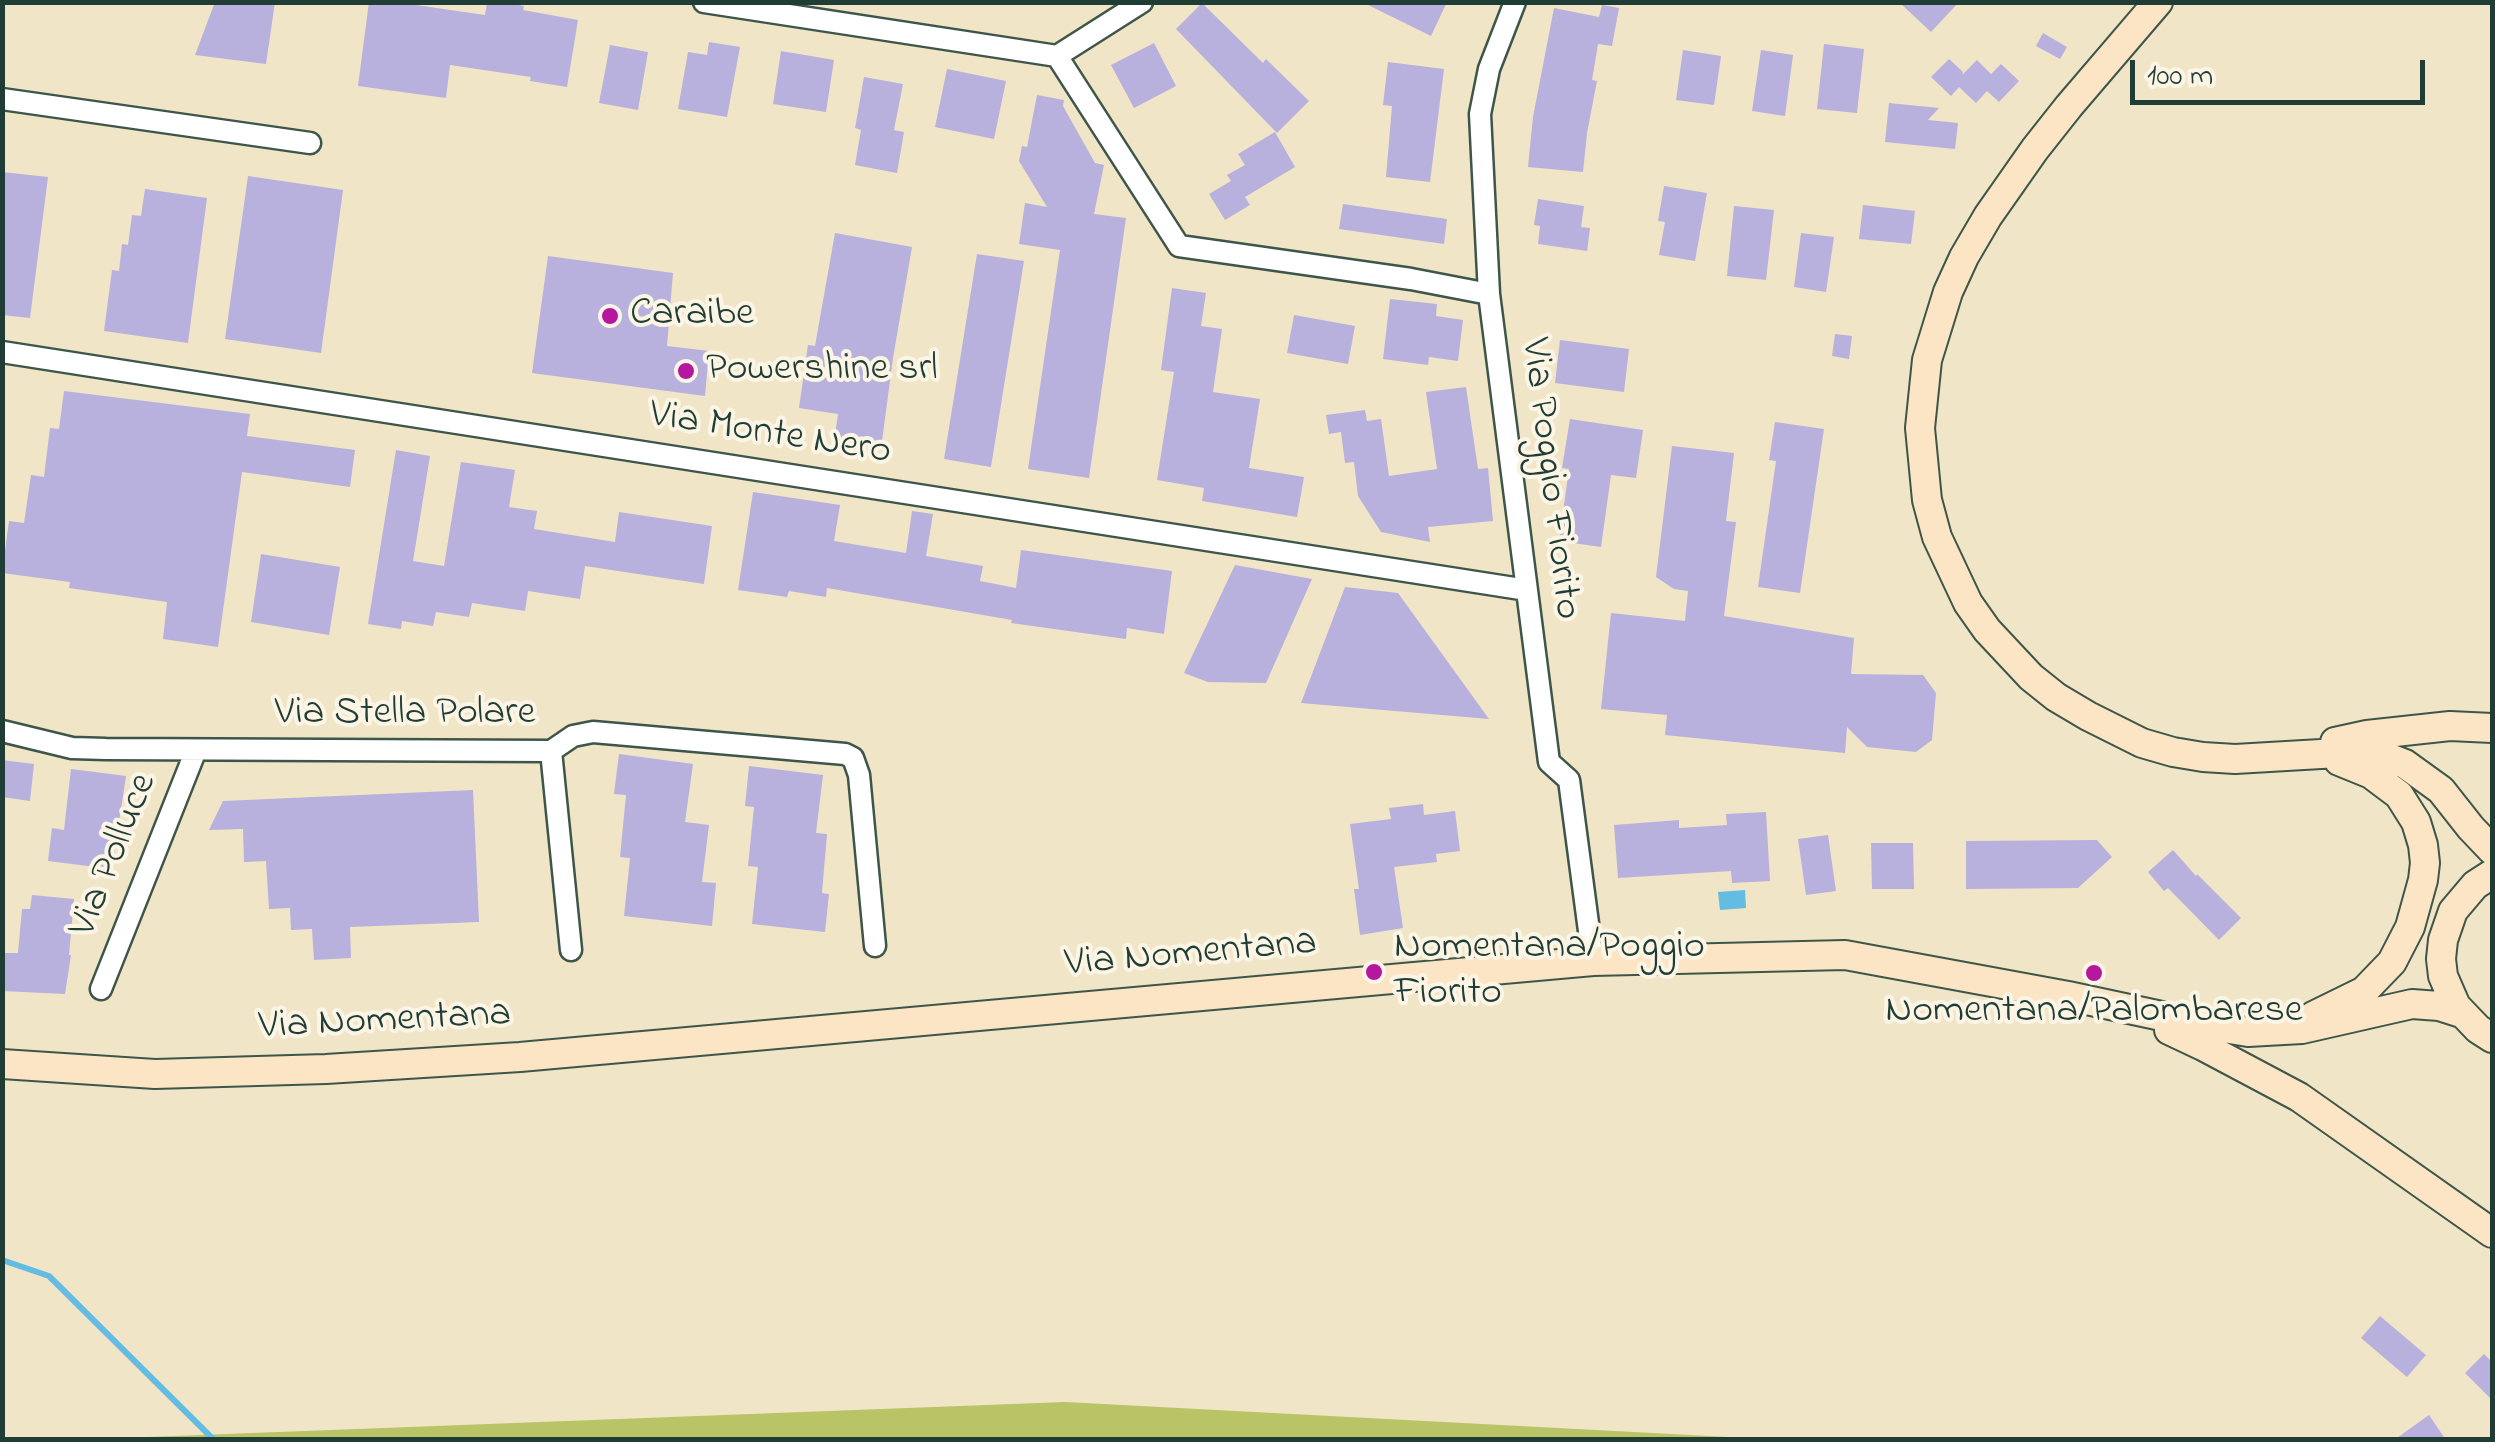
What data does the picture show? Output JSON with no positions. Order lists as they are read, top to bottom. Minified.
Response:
{"streets":{"street":["Via Monte Nero","Via Poggio Fiorito","Via Stella Polare","Via Polluce","Via Nomentana"]},"crossings":[["Via Monte Nero","Via Poggio Fiorito"],["Via Poggio Fiorito","Via Nomentana"],["Via Stella Polare","Via Polluce"]],"places":["Caraibe","Powershine srl","Nomentana/Poggio Fiorito","Nomentana/Palombarese"],"scale_bar":"100 m"}
